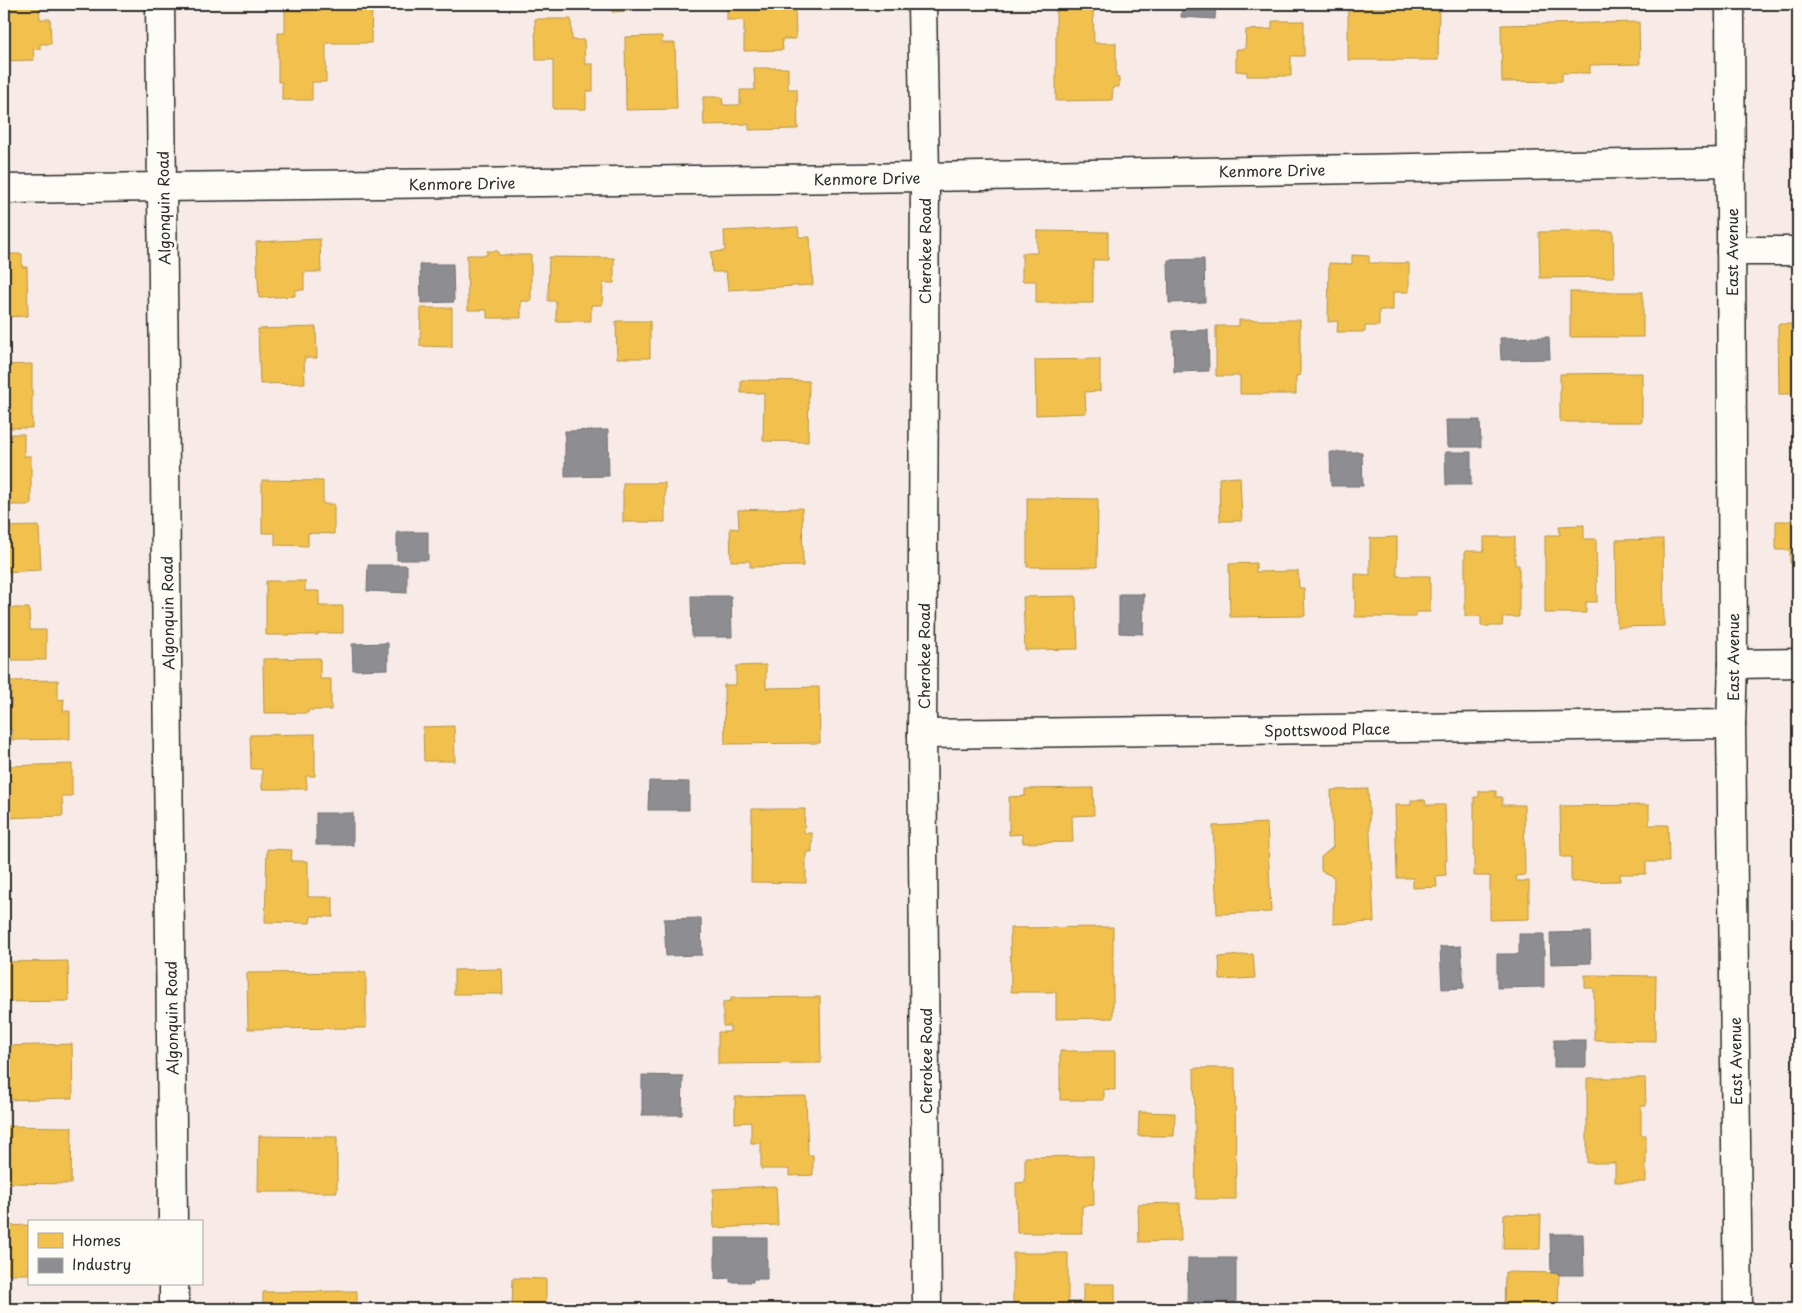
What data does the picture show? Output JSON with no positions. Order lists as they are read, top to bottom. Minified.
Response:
{"streets":{"street":["Kenmore Drive","Algonquin Road","Cherokee Road","East Avenue","Spottswood Place"]},"crossings":[["Kenmore Drive","Algonquin Road"],["Kenmore Drive","Cherokee Road"],["Kenmore Drive","East Avenue"],["Cherokee Road","Spottswood Place"],["East Avenue","Spottswood Place"]],"legend":["Homes","Industry"]}
